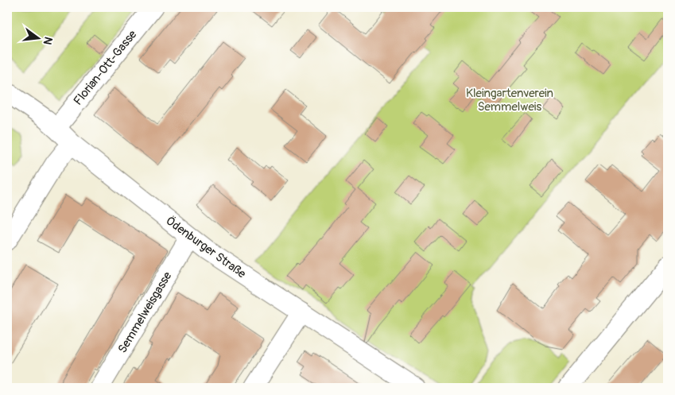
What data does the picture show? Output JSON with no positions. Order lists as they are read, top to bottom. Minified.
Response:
{"streets":{"street":["Florian-Ott-Gasse","Ödenburger Straße","Semmelweisgasse"]},"crossings":[["Florian-Ott-Gasse","Ödenburger Straße"],["Ödenburger Straße","Semmelweisgasse"]],"parks":["Kleingartenverein Semmelweis"],"north":"right"}
